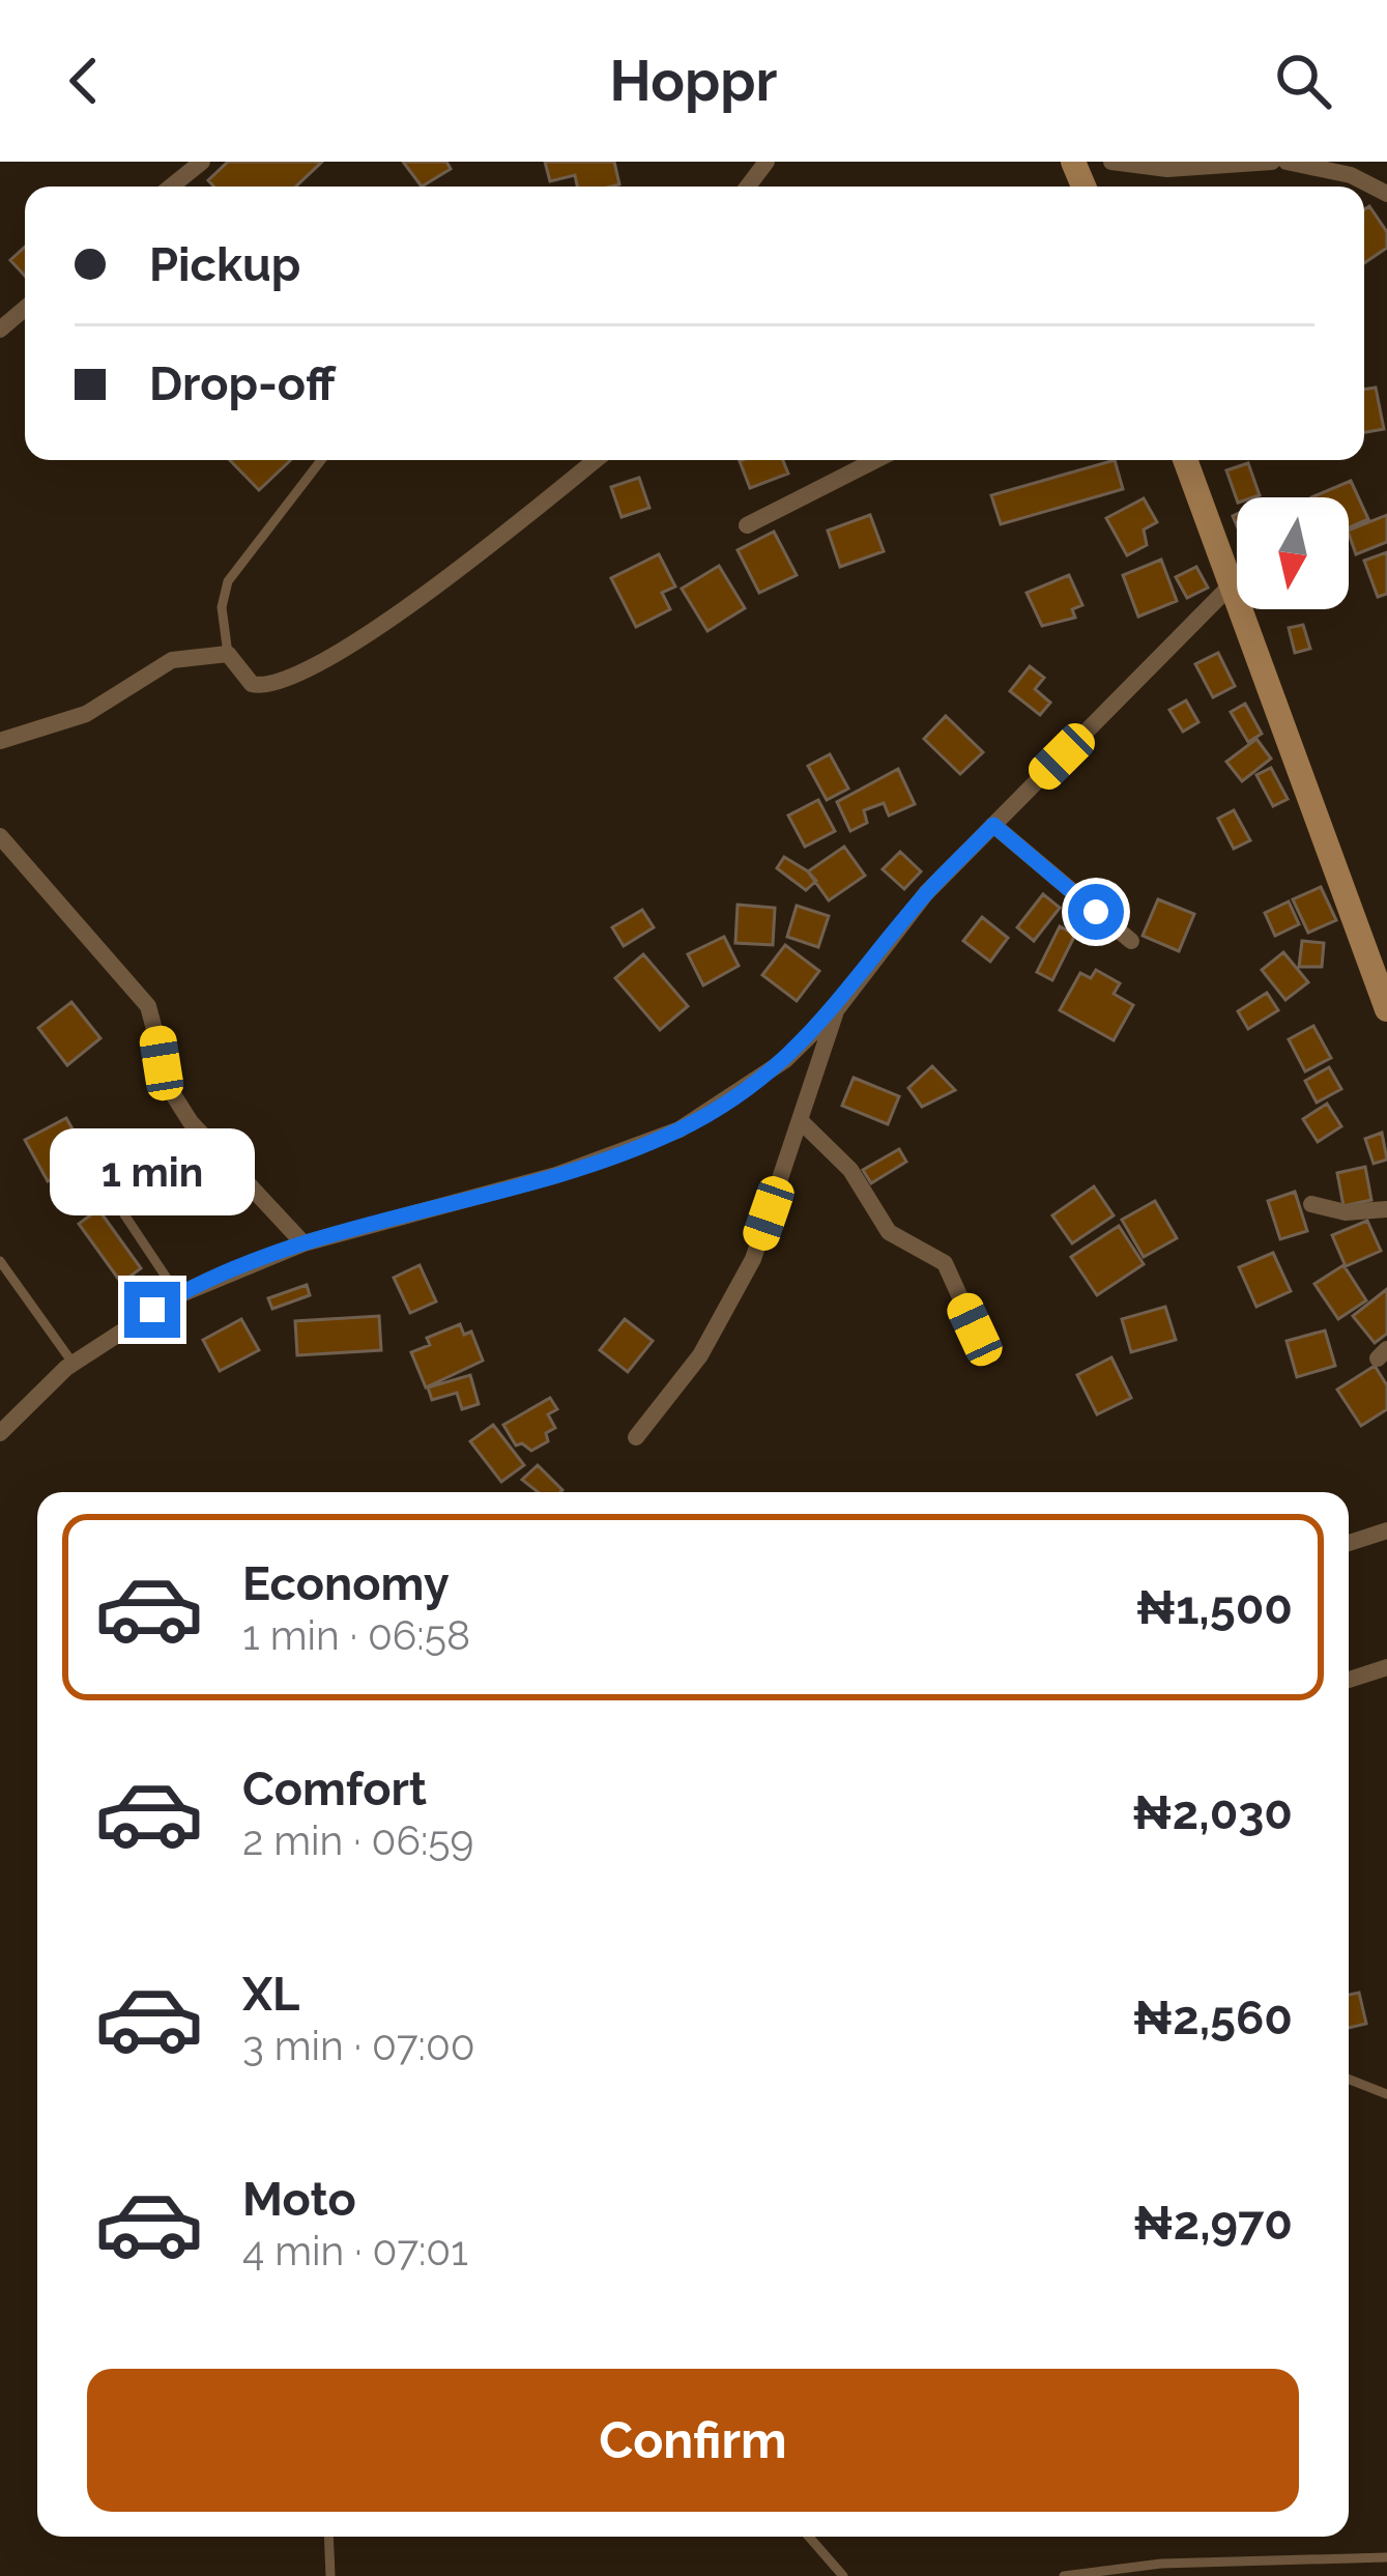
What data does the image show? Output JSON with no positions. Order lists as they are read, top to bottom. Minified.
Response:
{"north":"bottom","page":{"header":"Hoppr","banner":["Pickup","Drop-off"],"bubble":"1 min","list":[{"name":"Economy","note":"1 min · 06:58","value":"₦1,500"},{"name":"Comfort","note":"2 min · 06:59","value":"₦2,030"},{"name":"XL","note":"3 min · 07:00","value":"₦2,560"},{"name":"Moto","note":"4 min · 07:01","value":"₦2,970"}],"buttons":"Confirm"}}
